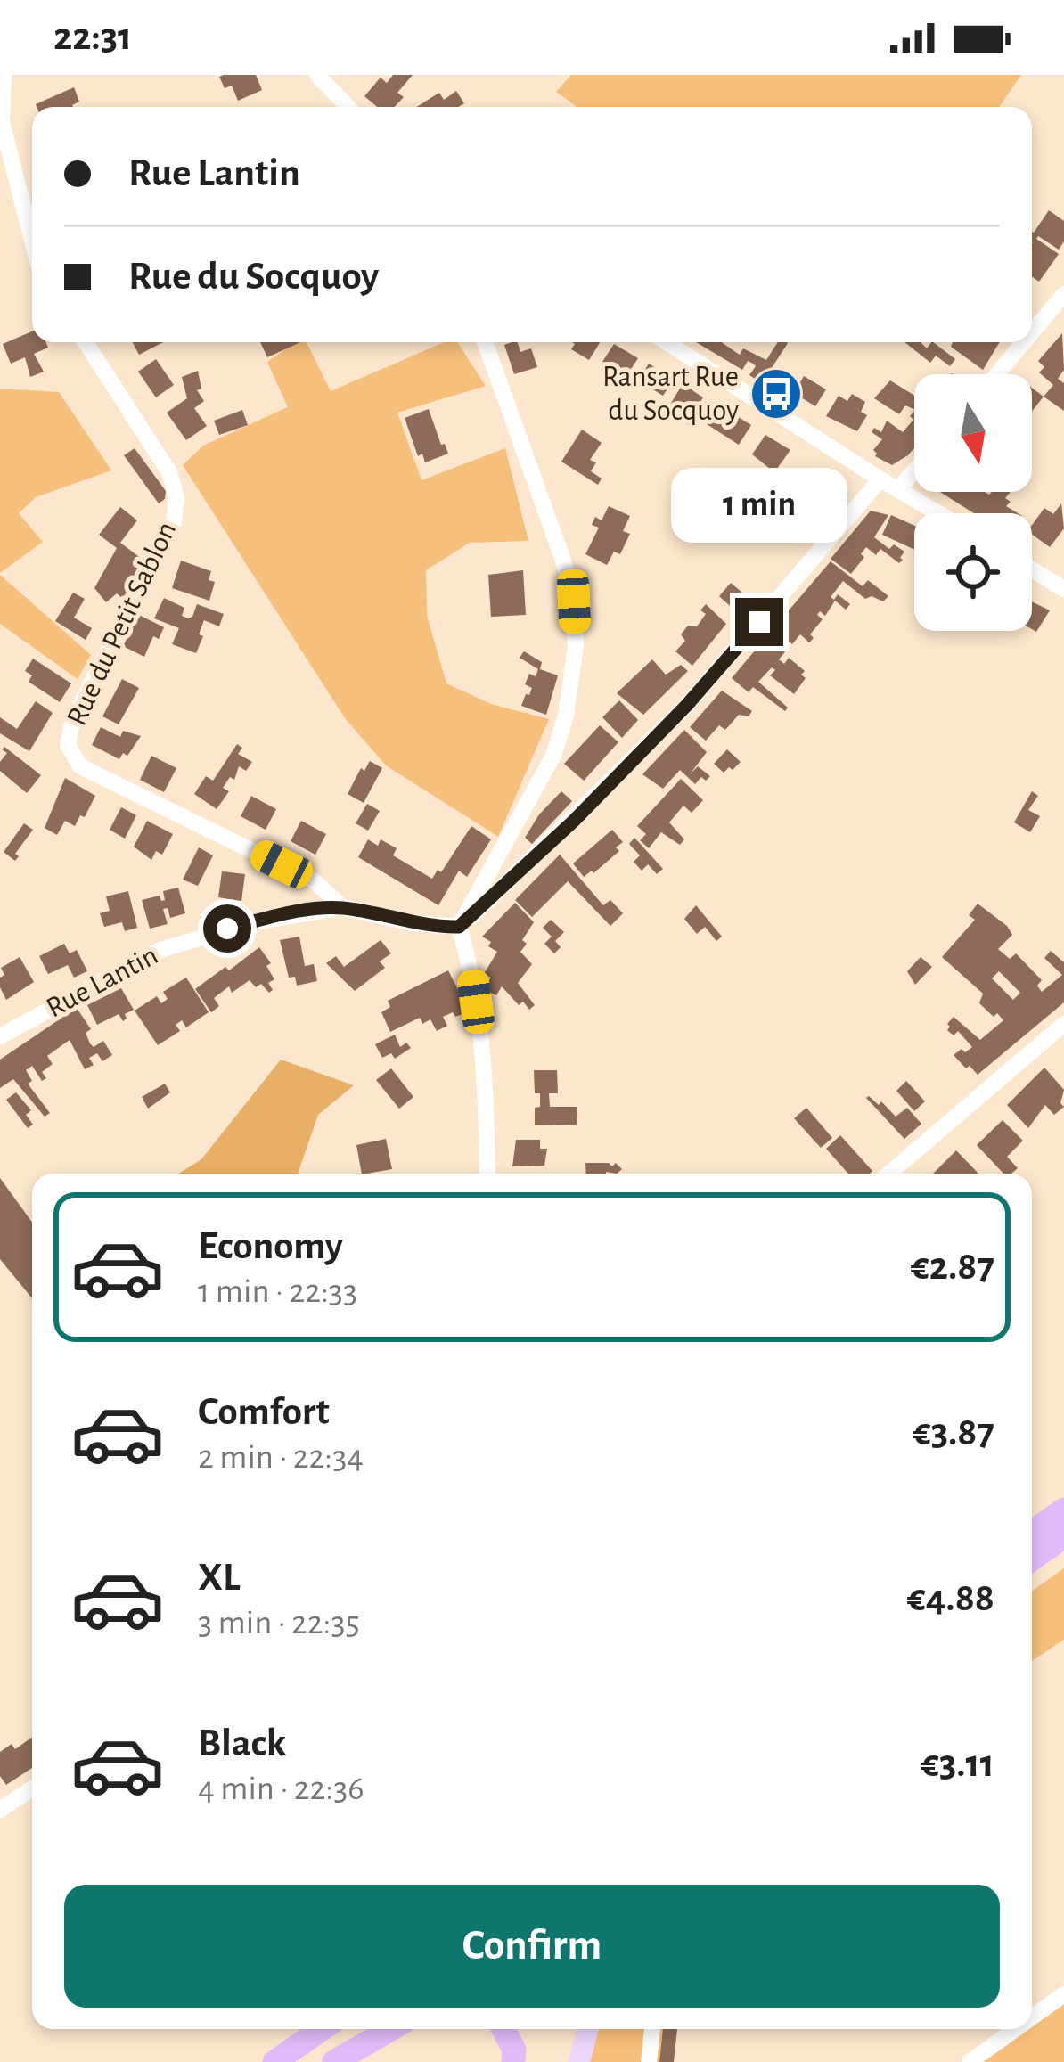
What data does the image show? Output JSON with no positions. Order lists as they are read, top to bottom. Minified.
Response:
{"streets":{"street":["Rue du Petit Sablon","Rue Lantin"]},"crossings":[["Rue du Petit Sablon","Rue Lantin"]],"places":{"bus stop":["Ransart Rue du Socquoy"]},"north":"bottom","page":{"status":"22:31","banner":["Rue Lantin","Rue du Socquoy"],"bubble":"1 min","list":[{"name":"Economy","note":"1 min · 22:33","value":"€2.87"},{"name":"Comfort","note":"2 min · 22:34","value":"€3.87"},{"name":"XL","note":"3 min · 22:35","value":"€4.88"},{"name":"Black","note":"4 min · 22:36","value":"€3.11"}],"buttons":"Confirm"}}
